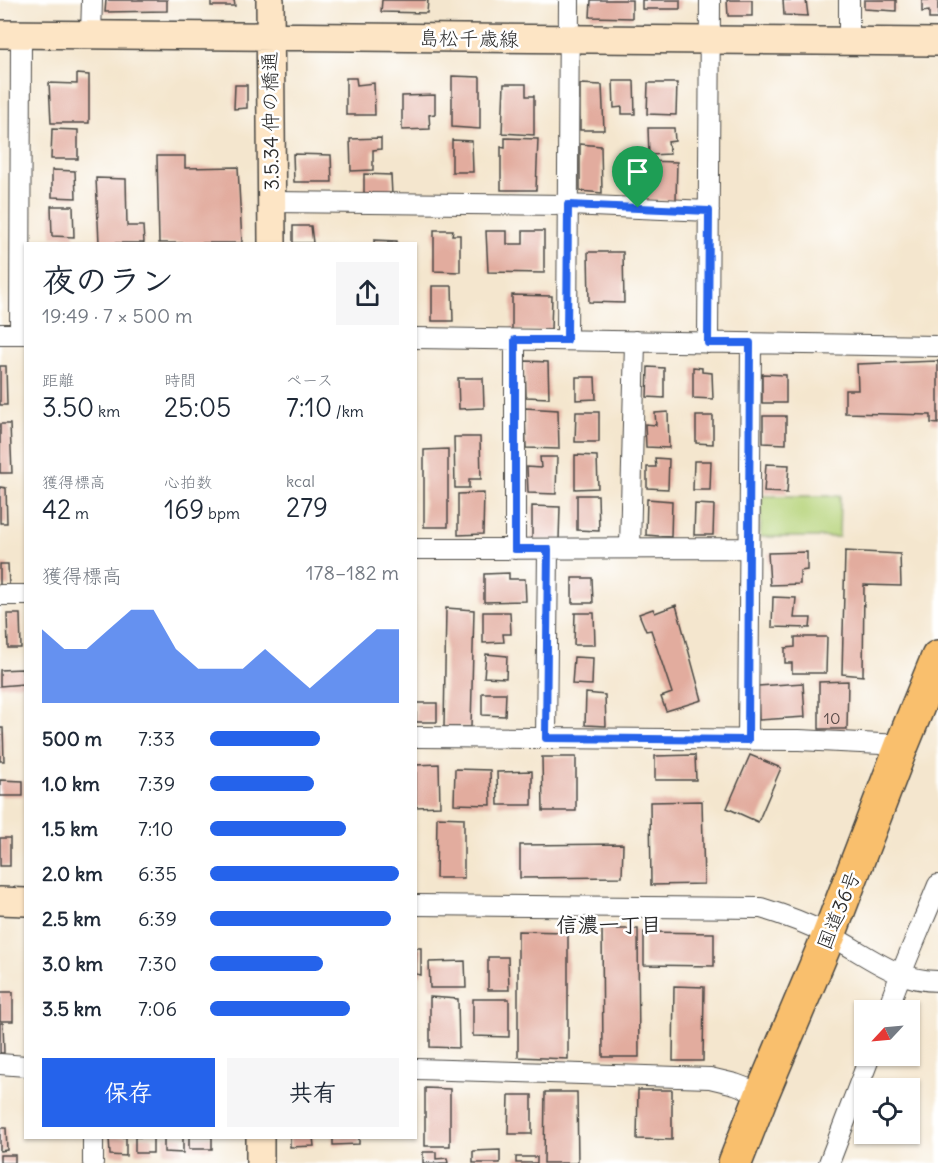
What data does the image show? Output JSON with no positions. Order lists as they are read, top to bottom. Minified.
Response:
{"streets":{"highway":["国道36号"],"main road":["島松千歳線","3.5.34 仲の橋通"]},"crossings":[["島松千歳線","3.5.34 仲の橋通"]],"districts":["信濃一丁目"],"house_numbers":["10"],"north":"bottom left","page":{"heading":["夜のラン","19:49 · 7 × 500 m"],"stats":[["距離","3.50 km"],["時間","25:05"],["ペース","7:10 /km"],["獲得標高","42 m"],["心拍数","169 bpm"],["kcal","279"]],"chart":["獲得標高","178–182 m"],"list":[{"name":"500 m","note":"7:33"},{"name":"1.0 km","note":"7:39"},{"name":"1.5 km","note":"7:10"},{"name":"2.0 km","note":"6:35"},{"name":"2.5 km","note":"6:39"},{"name":"3.0 km","note":"7:30"},{"name":"3.5 km","note":"7:06"}],"buttons":["保存","共有"]}}
